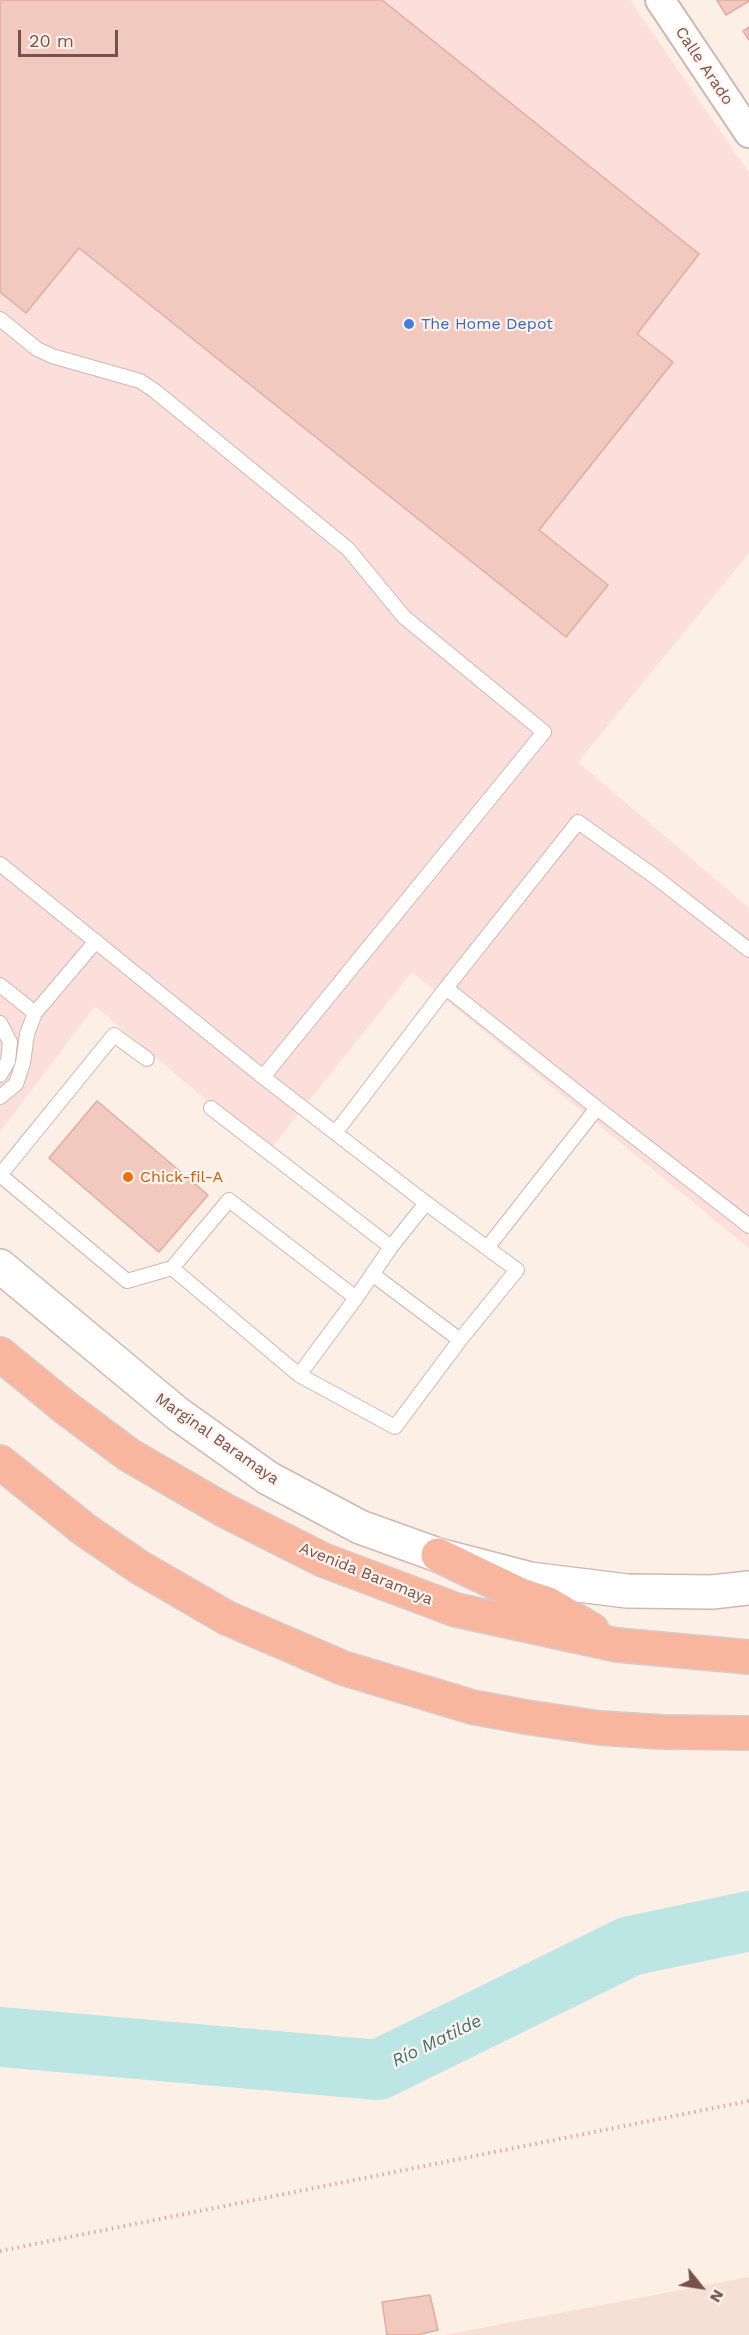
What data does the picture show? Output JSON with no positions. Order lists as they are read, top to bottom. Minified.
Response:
{"streets":{"highway":["Avenida Baramaya"],"street":["Calle Arado","Marginal Baramaya"]},"water":["Río Matilde"],"places":["The Home Depot","Chick-fil-A"],"scale_bar":"20 m","north":"bottom right"}
